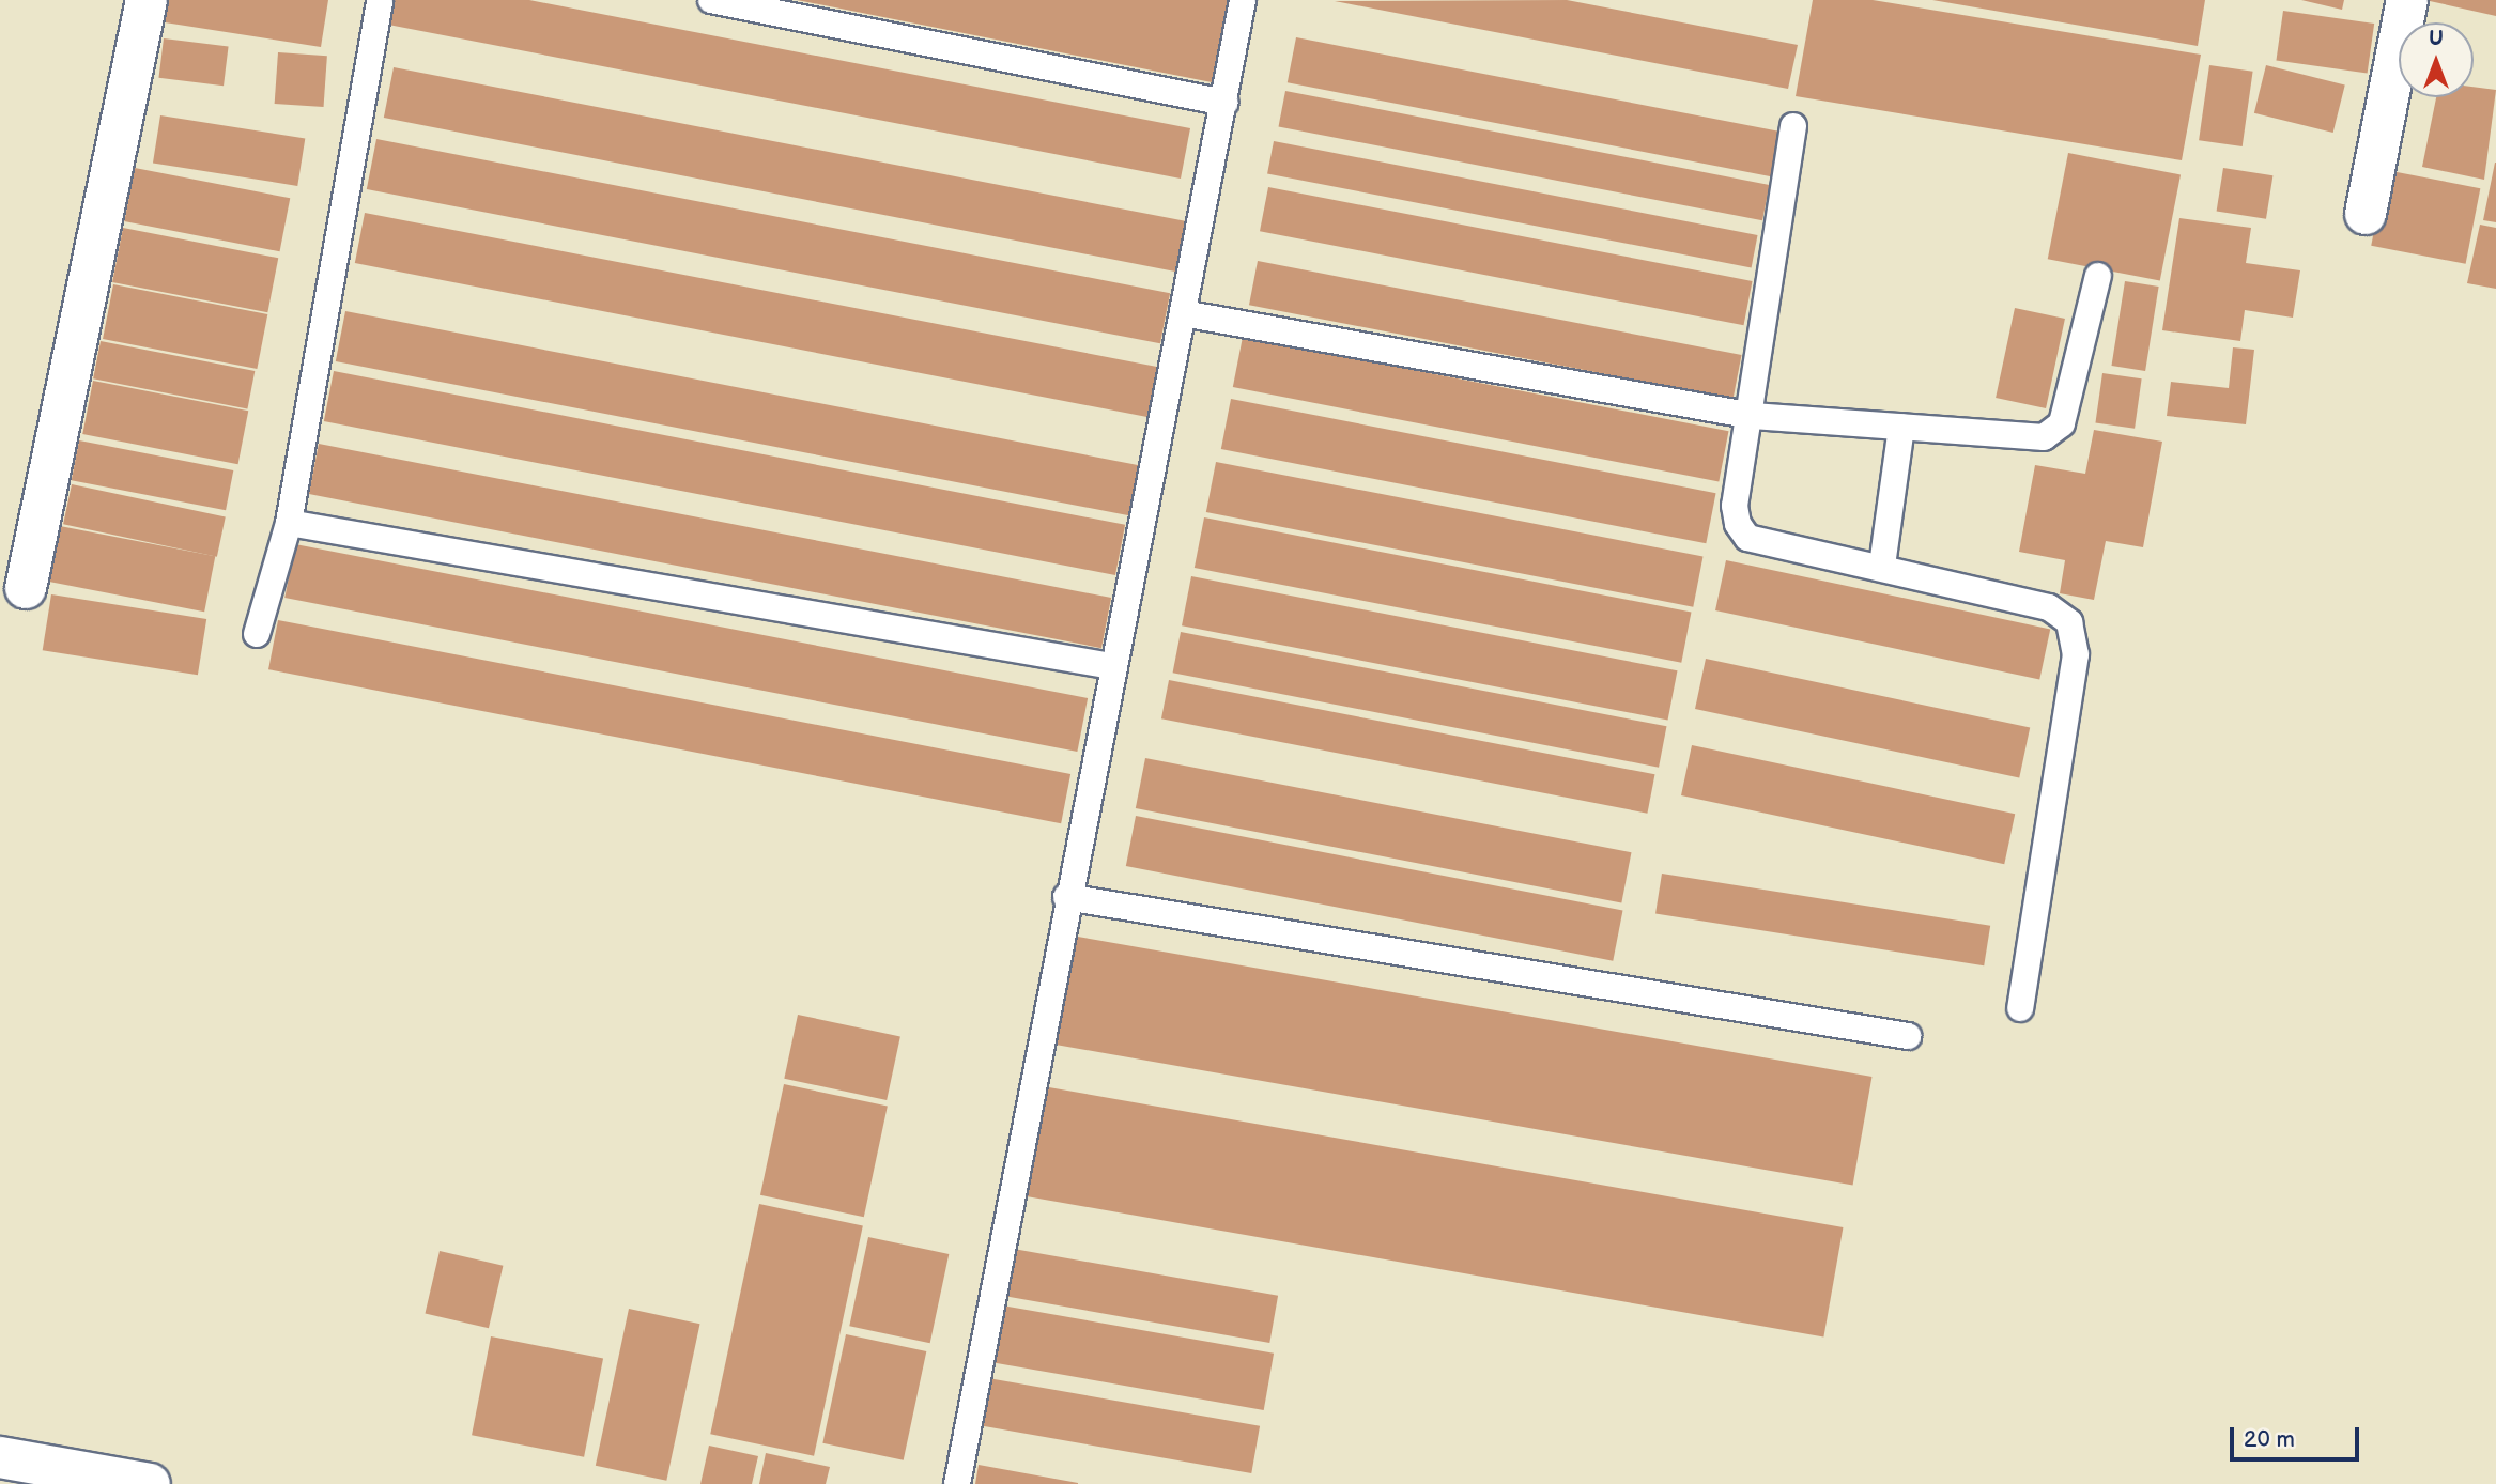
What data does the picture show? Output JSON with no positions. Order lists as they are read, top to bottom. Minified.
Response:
{"scale_bar":"20 m","north":"top"}
